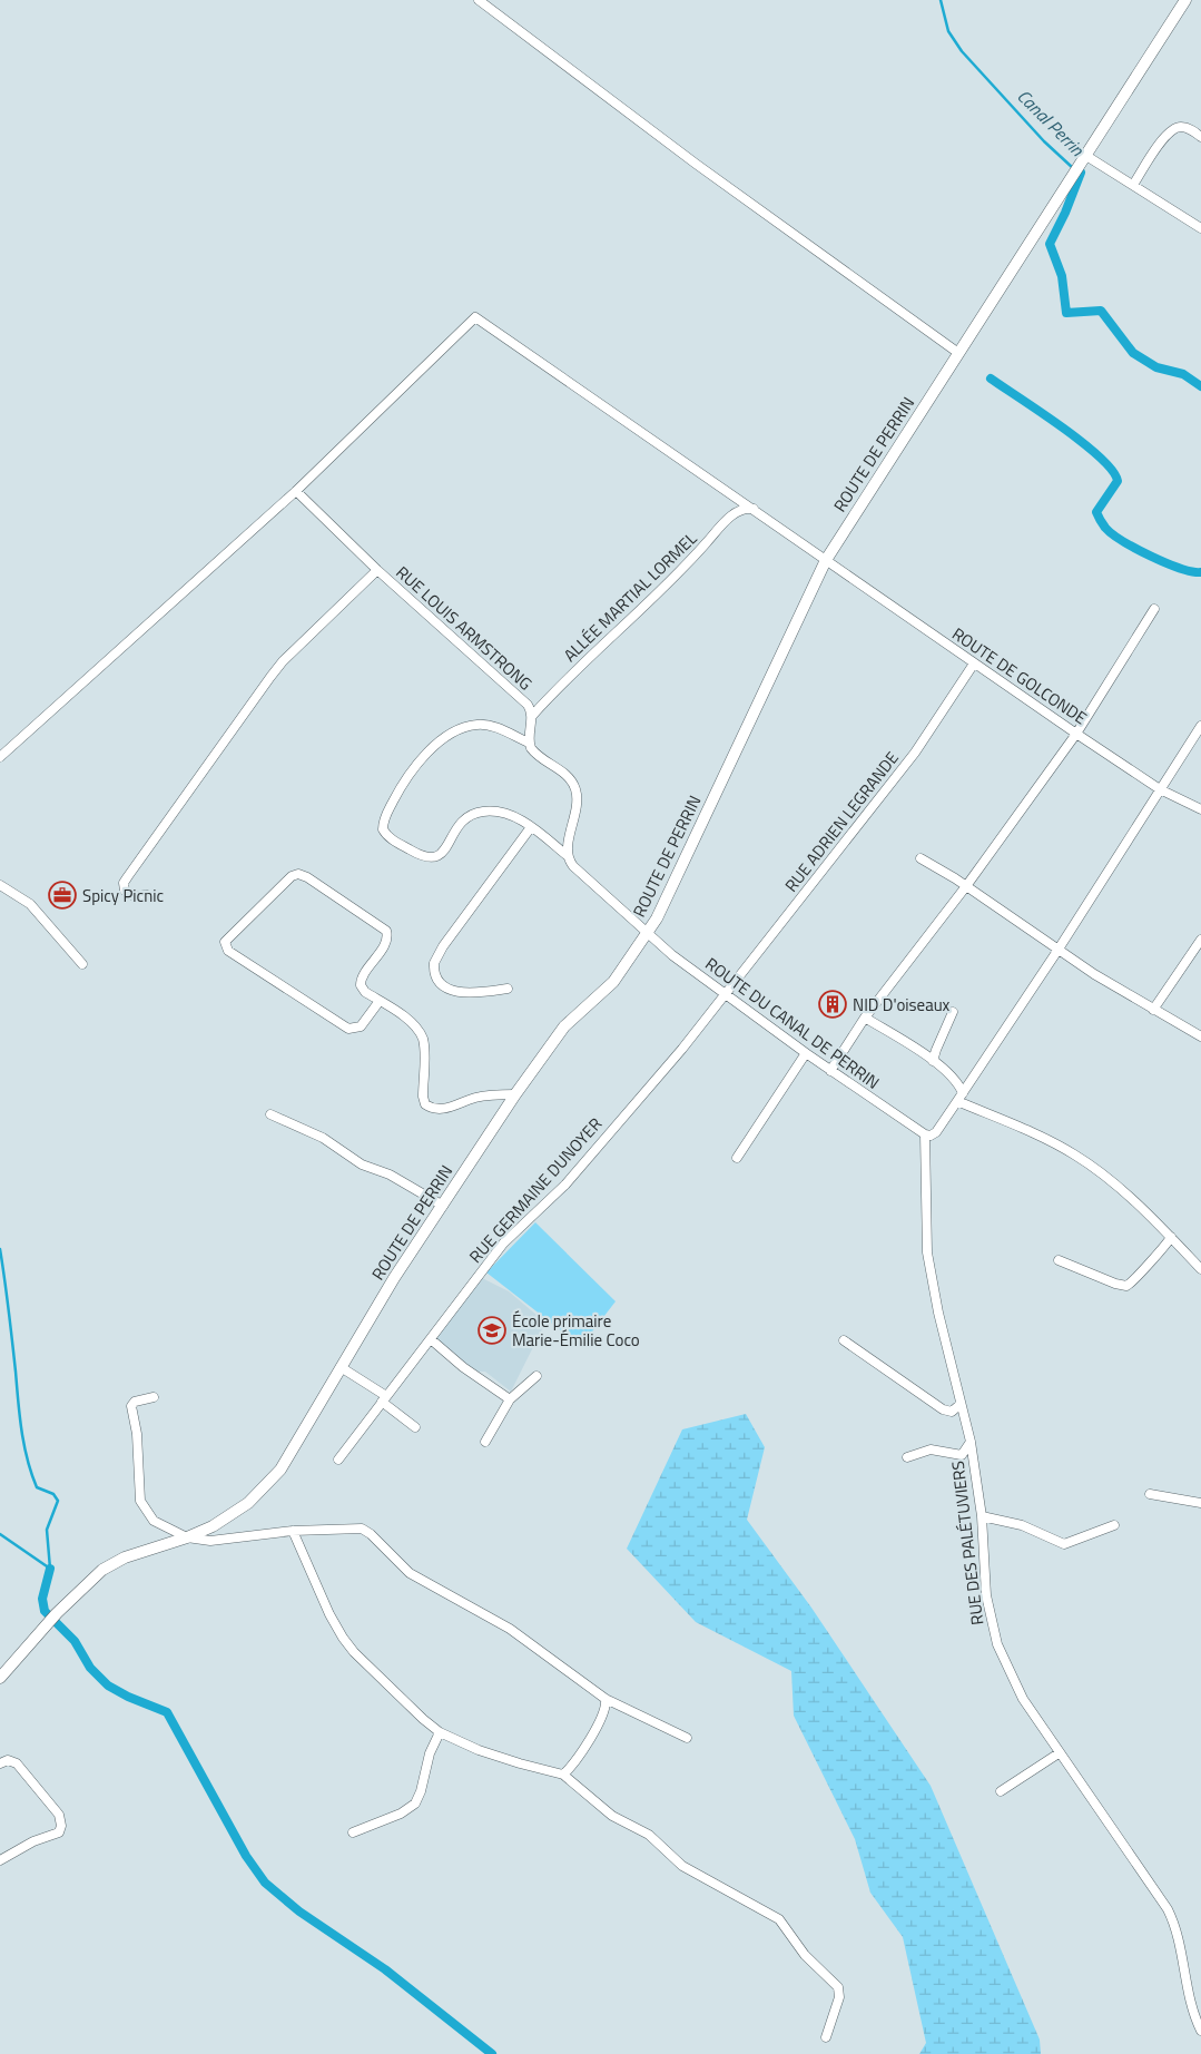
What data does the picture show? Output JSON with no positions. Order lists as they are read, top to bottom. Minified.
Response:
{"streets":{"main road":["ROUTE DE PERRIN"],"street":["ALLÉE MARTIAL LORMEL","RUE LOUIS ARMSTRONG","ROUTE DE GOLCONDE","RUE ADRIEN LEGRANDE","ROUTE DU CANAL DE PERRIN","RUE GERMAINE DUNOYER","RUE DES PALÉTUVIERS"]},"crossings":[["ROUTE DE PERRIN","ROUTE DE GOLCONDE"],["ROUTE DE PERRIN","ROUTE DU CANAL DE PERRIN"],["ALLÉE MARTIAL LORMEL","RUE LOUIS ARMSTRONG"],["ALLÉE MARTIAL LORMEL","ROUTE DE GOLCONDE"],["RUE LOUIS ARMSTRONG","ROUTE DE GOLCONDE"],["ROUTE DE GOLCONDE","RUE ADRIEN LEGRANDE"],["RUE ADRIEN LEGRANDE","ROUTE DU CANAL DE PERRIN"],["RUE ADRIEN LEGRANDE","RUE GERMAINE DUNOYER"],["ROUTE DU CANAL DE PERRIN","RUE GERMAINE DUNOYER"],["ROUTE DU CANAL DE PERRIN","RUE DES PALÉTUVIERS"]],"water":["Canal Perrin"],"places":{"office":["Spicy Picnic"],"building":["NID D'oiseaux"],"school or university":["École primaire Marie-Émilie Coco"]}}
